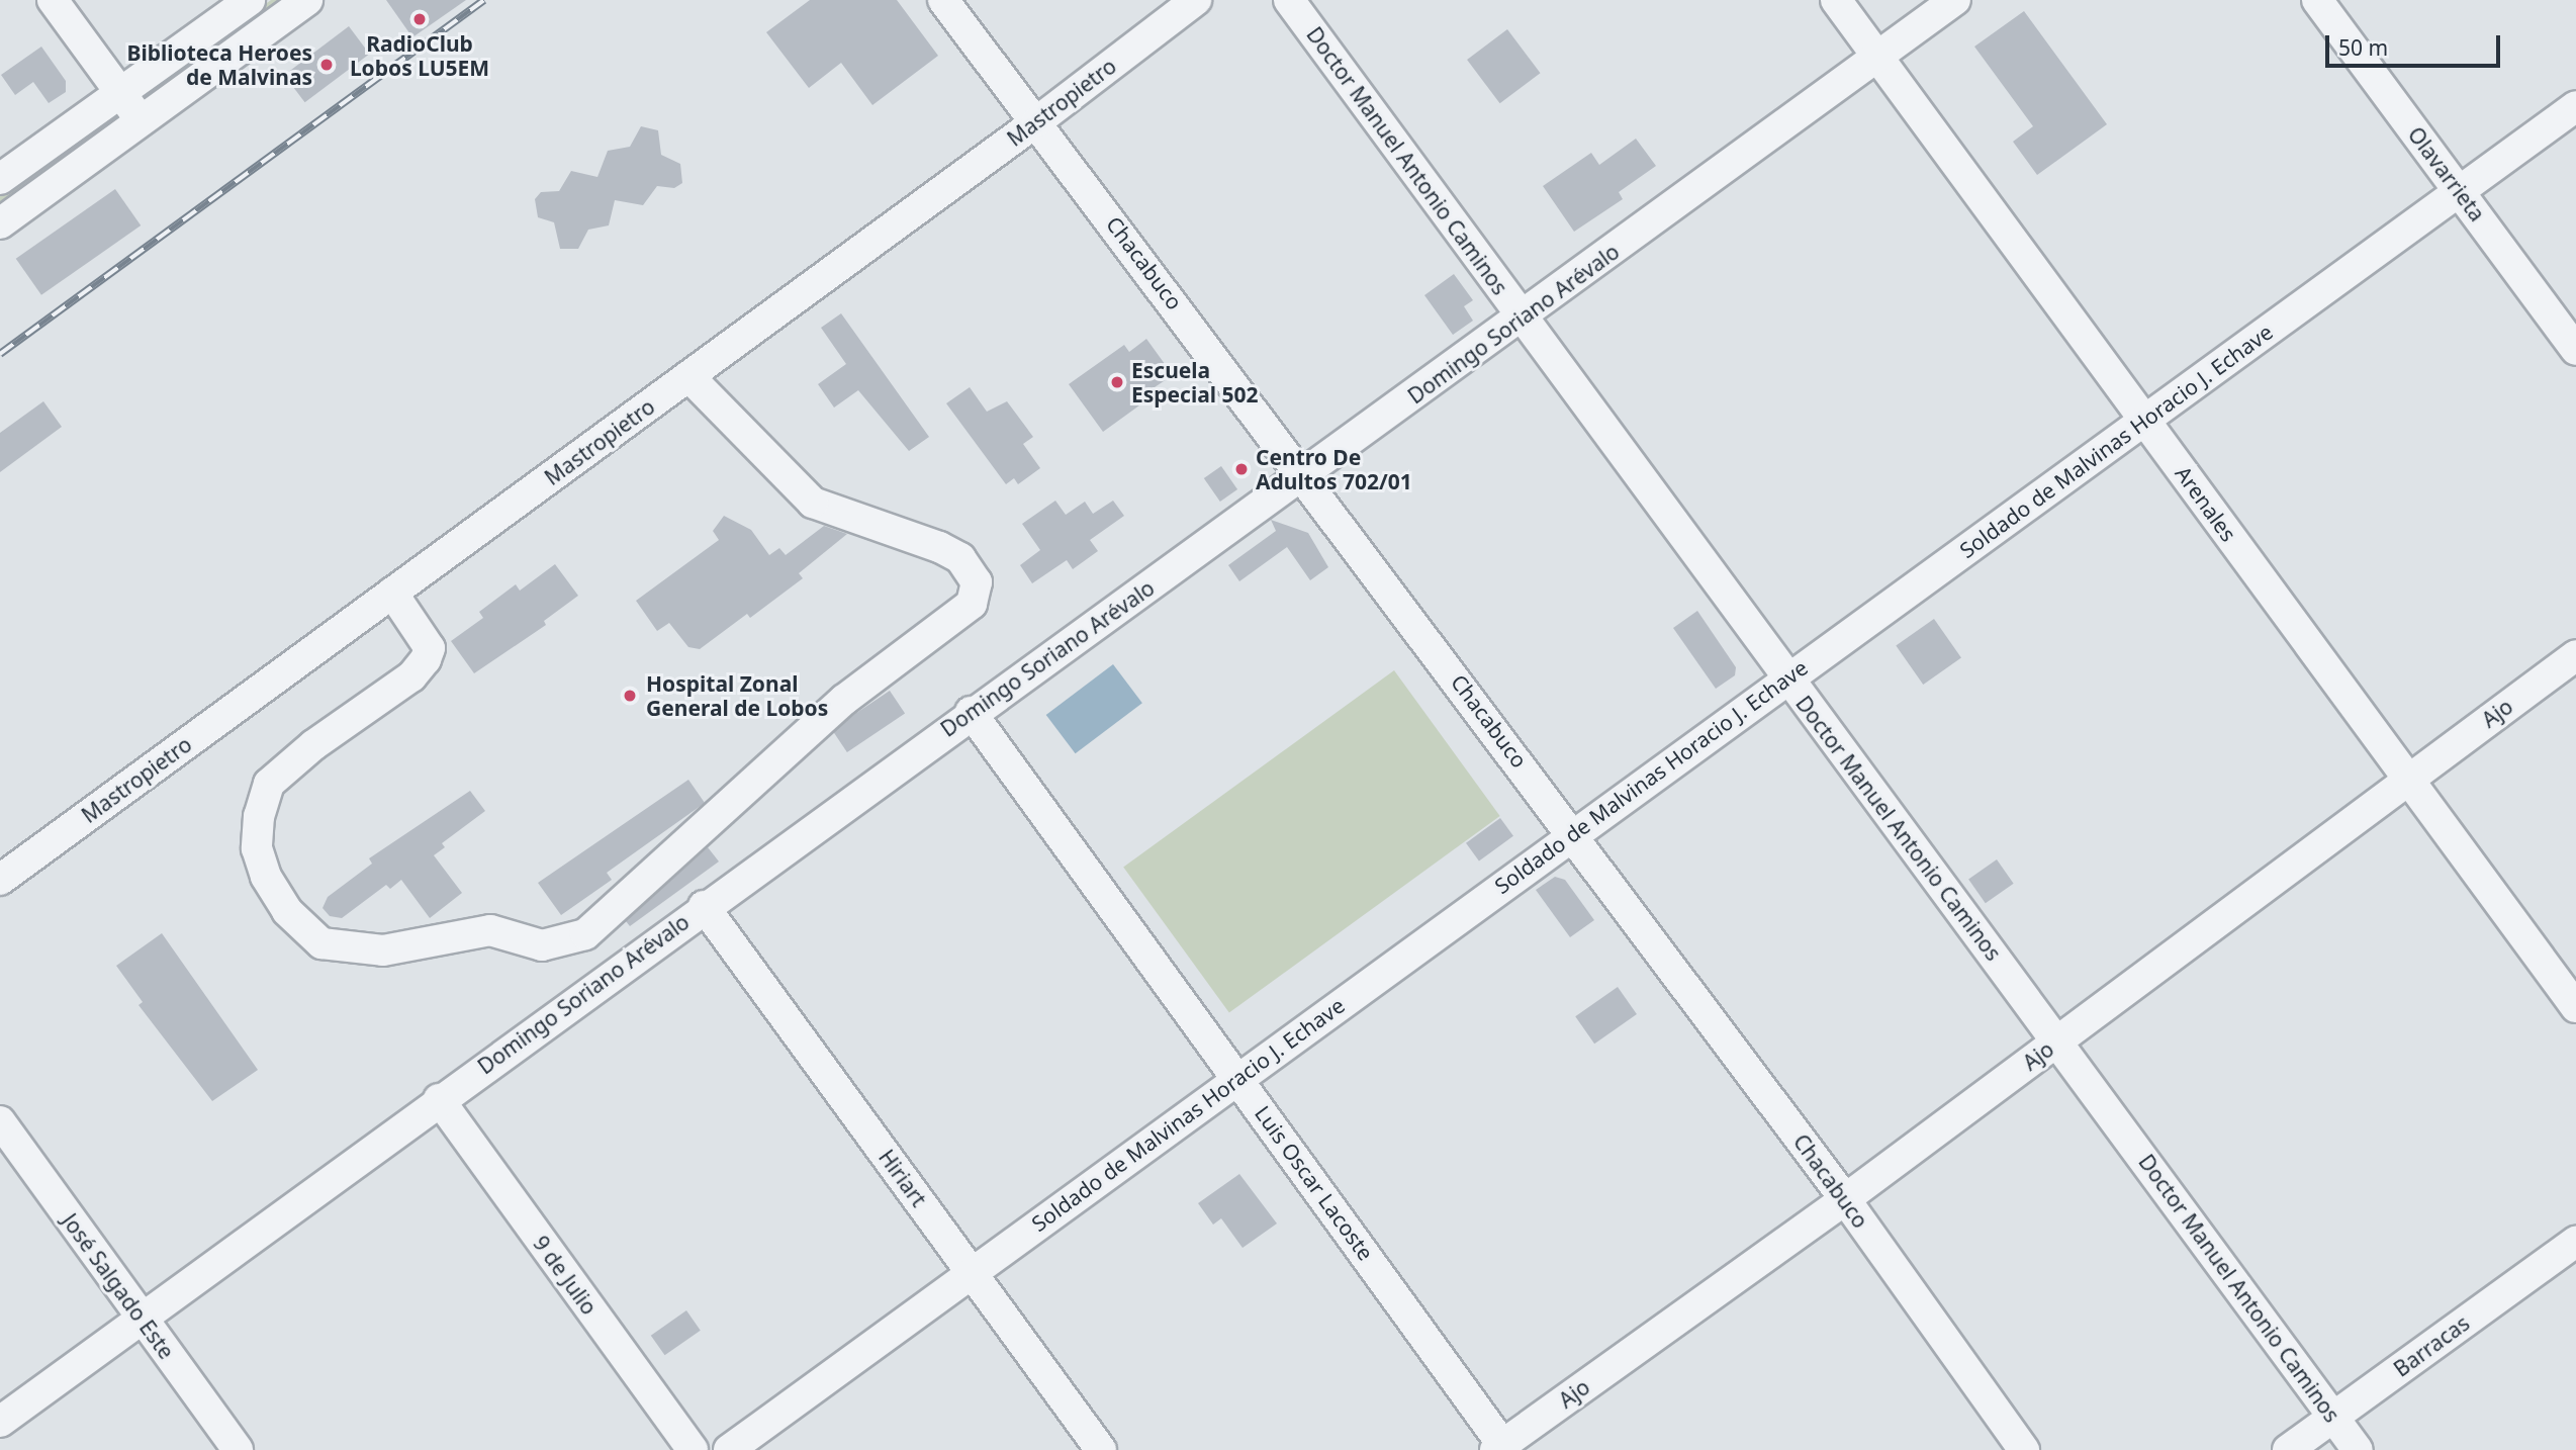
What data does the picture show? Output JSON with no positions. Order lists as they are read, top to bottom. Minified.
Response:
{"streets":{"street":["Mastropietro","Doctor Manuel Antonio Caminos","Olavarrieta","Chacabuco","Domingo Soriano Arévalo","Soldado de Malvinas Horacio J. Echave","Arenales","Ajo","Hiriart","Luis Oscar Lacoste","9 de Julio","José Salgado Este","Barracas"]},"crossings":[["Mastropietro","Chacabuco"],["Doctor Manuel Antonio Caminos","Domingo Soriano Arévalo"],["Doctor Manuel Antonio Caminos","Soldado de Malvinas Horacio J. Echave"],["Doctor Manuel Antonio Caminos","Ajo"],["Doctor Manuel Antonio Caminos","Barracas"],["Olavarrieta","Soldado de Malvinas Horacio J. Echave"],["Chacabuco","Domingo Soriano Arévalo"],["Chacabuco","Soldado de Malvinas Horacio J. Echave"],["Chacabuco","Ajo"],["Domingo Soriano Arévalo","Arenales"],["Domingo Soriano Arévalo","Hiriart"],["Domingo Soriano Arévalo","Luis Oscar Lacoste"],["Domingo Soriano Arévalo","9 de Julio"],["Domingo Soriano Arévalo","José Salgado Este"],["Soldado de Malvinas Horacio J. Echave","Arenales"],["Soldado de Malvinas Horacio J. Echave","Hiriart"],["Soldado de Malvinas Horacio J. Echave","Luis Oscar Lacoste"],["Arenales","Ajo"],["Ajo","Luis Oscar Lacoste"]],"places":["RadioClub Lobos LU5EM","Biblioteca Heroes de Malvinas","Escuela Especial 502","Centro De Adultos 702/01","Hospital Zonal General de Lobos"],"scale_bar":"50 m"}
